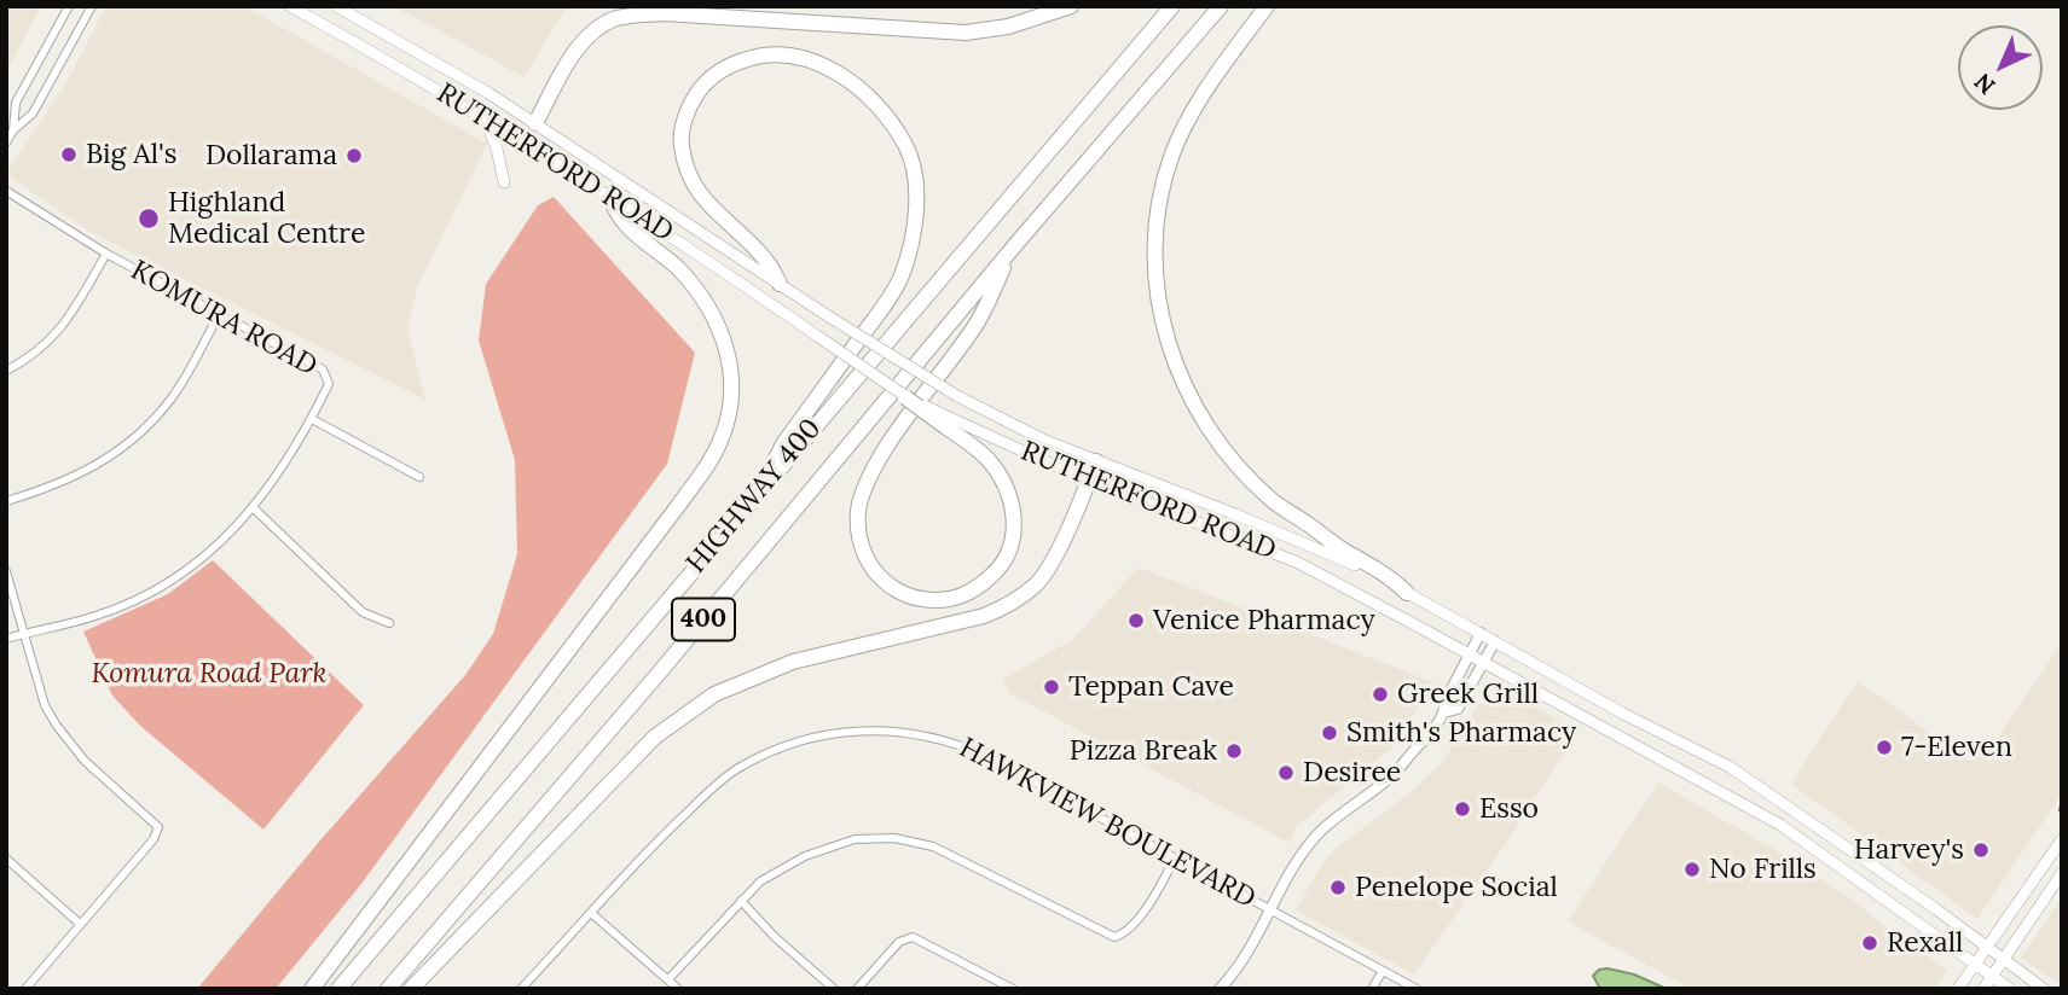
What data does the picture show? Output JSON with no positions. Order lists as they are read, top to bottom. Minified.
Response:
{"streets":{"highway":["HIGHWAY 400","400"],"main road":["RUTHERFORD ROAD"],"street":["KOMURA ROAD","HAWKVIEW BOULEVARD"]},"parks":["Komura Road Park"],"places":["Big Al's","Dollarama","Highland Medical Centre","Venice Pharmacy","Teppan Cave","Greek Grill","Smith's Pharmacy","7-Eleven","Pizza Break","Desiree","Esso","Harvey's","No Frills","Penelope Social","Rexall"],"north":"bottom left"}
